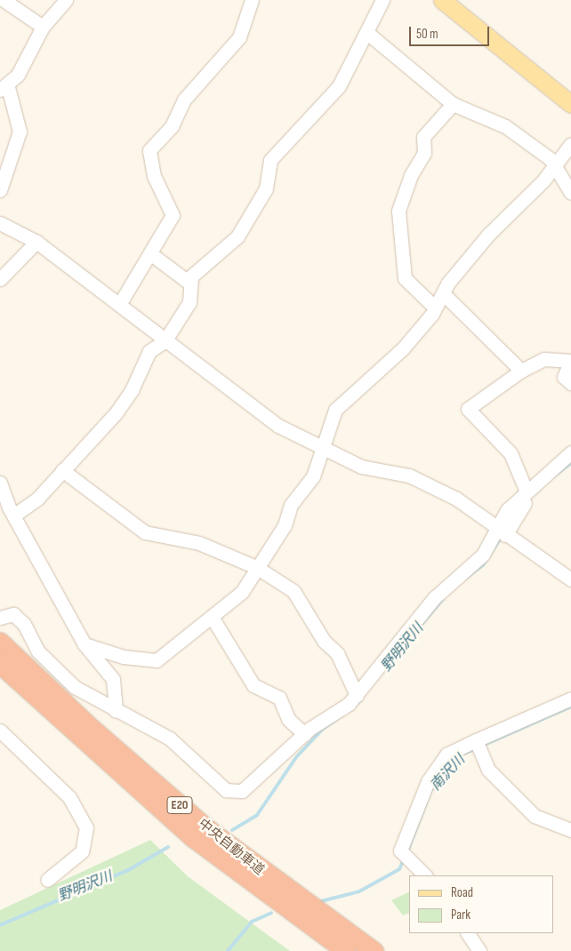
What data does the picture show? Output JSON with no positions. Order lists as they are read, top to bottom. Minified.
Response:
{"streets":{"highway":["E20","中央自動車道"]},"water":["野明沢川","南沢川"],"legend":["Road","Park"],"scale_bar":"50 m"}
